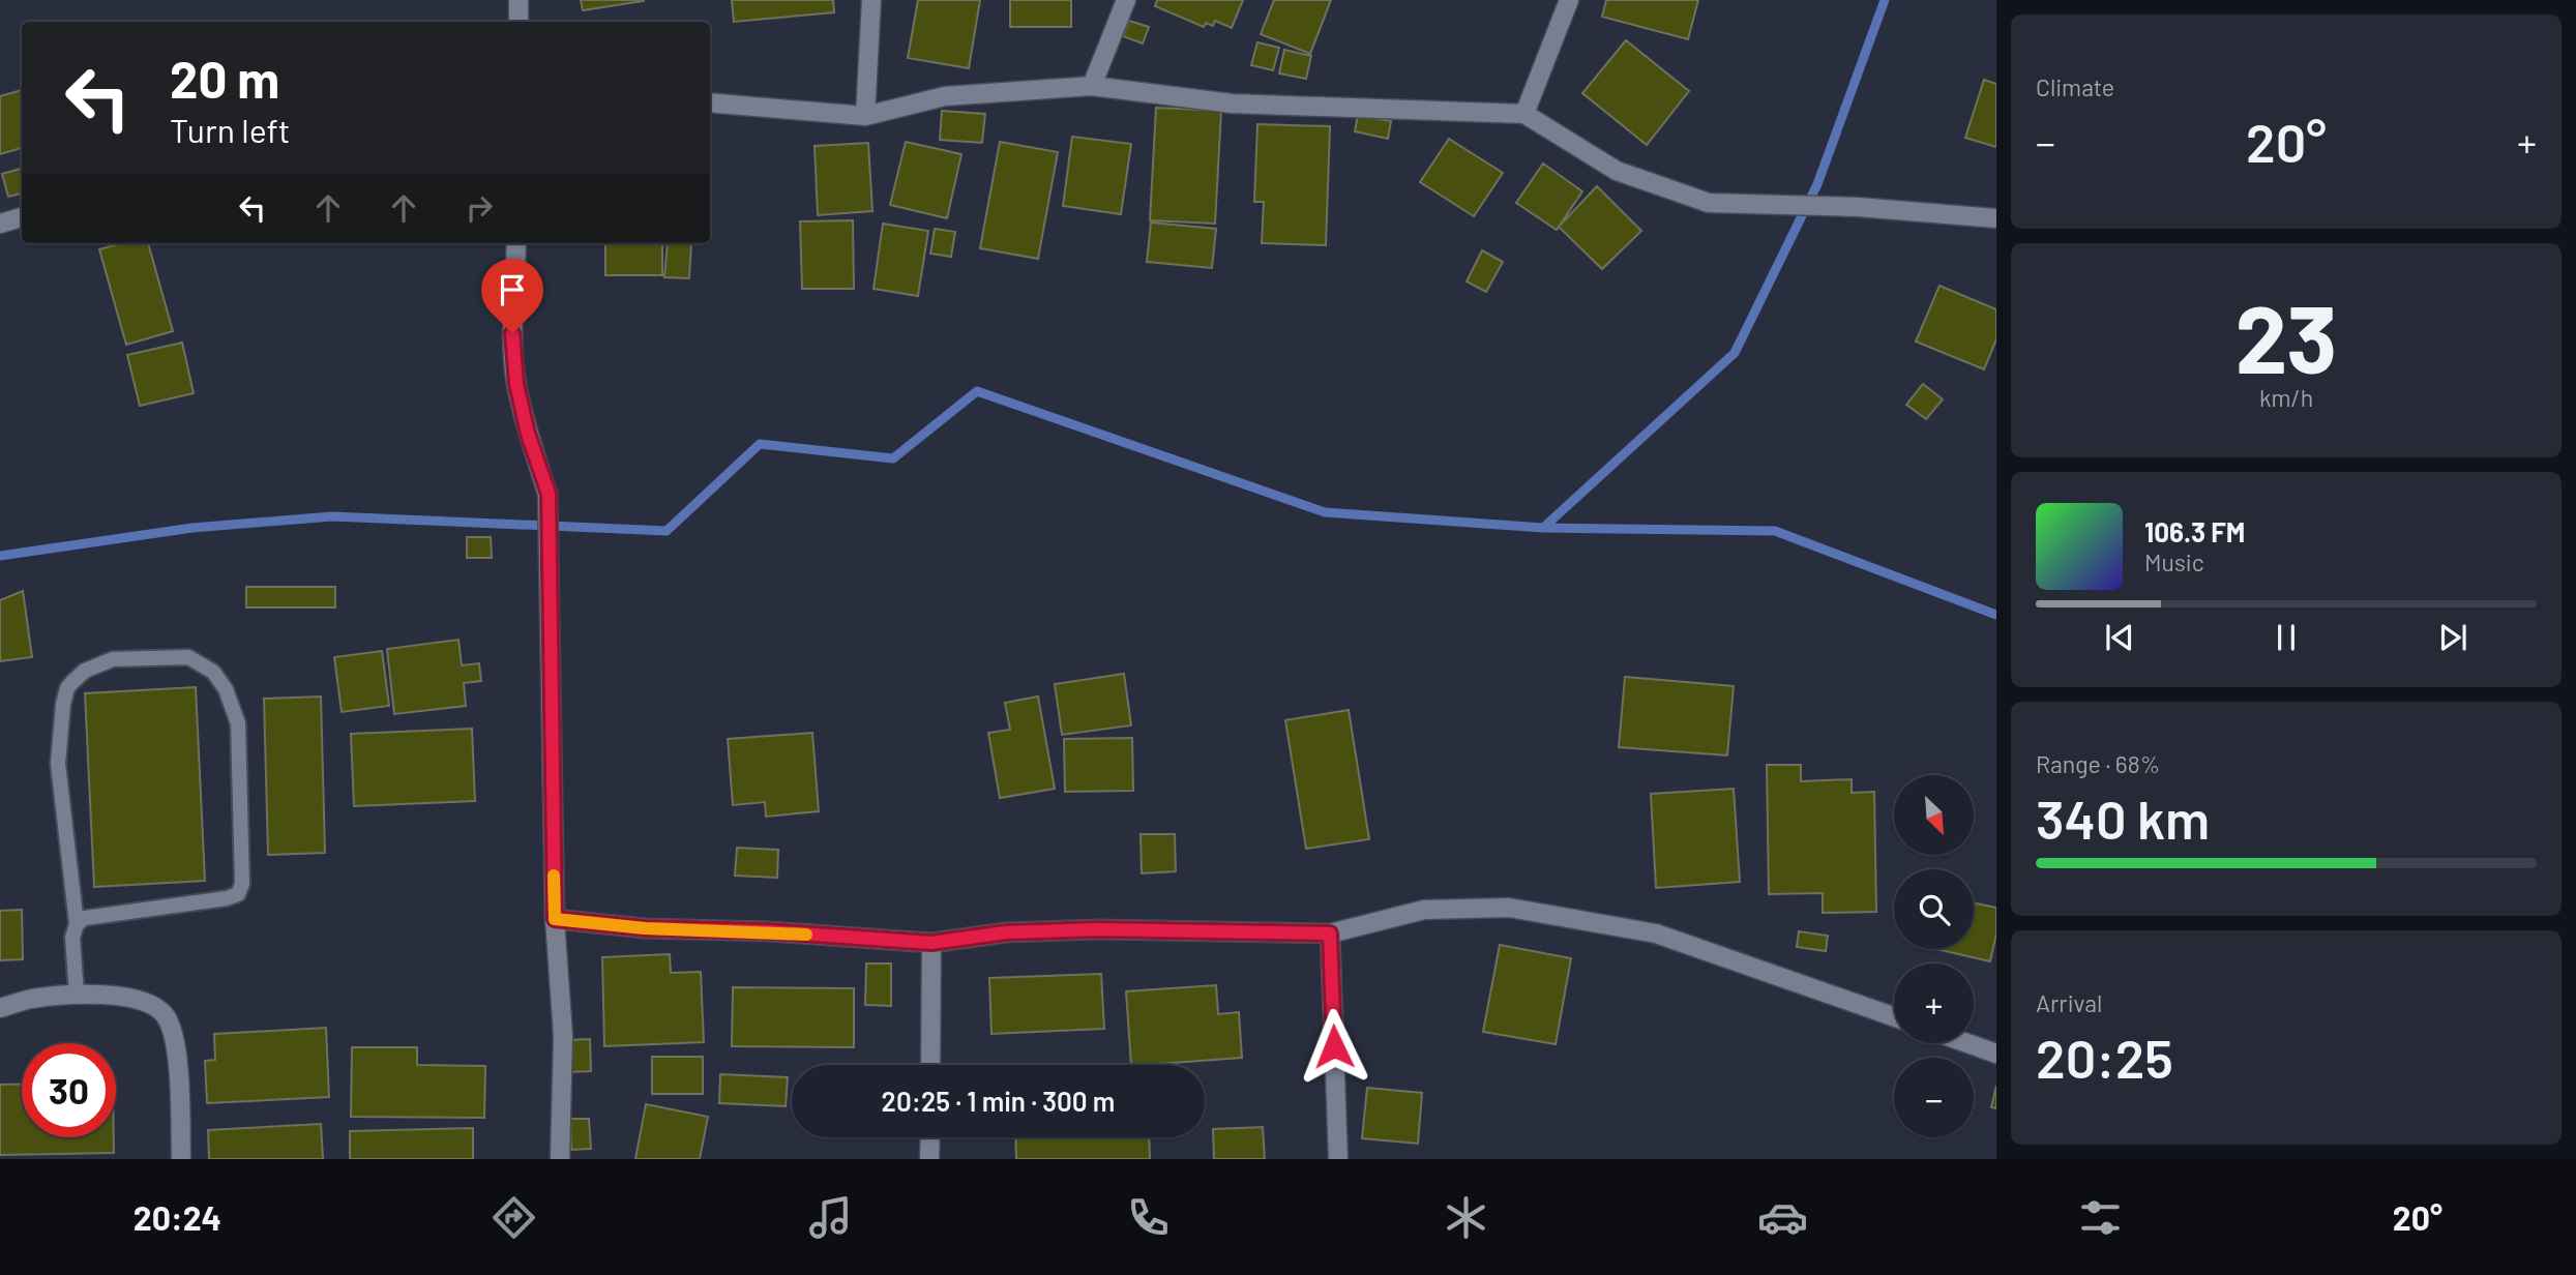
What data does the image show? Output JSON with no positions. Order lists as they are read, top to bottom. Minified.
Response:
{"north":"bottom right","page":{"tile":["Climate",["23","km/h"],["Range · 68%","340 km"],["Arrival","20:25"]],"turn":["20 m","Turn left"],"heat":["−","20°","+"],"song":["106.3 FM","Music"],"map_buttons":["+","−"],"limit":"30","trip":"20:25 · 1 min · 300 m","tabs":["20:24","20°"]}}
